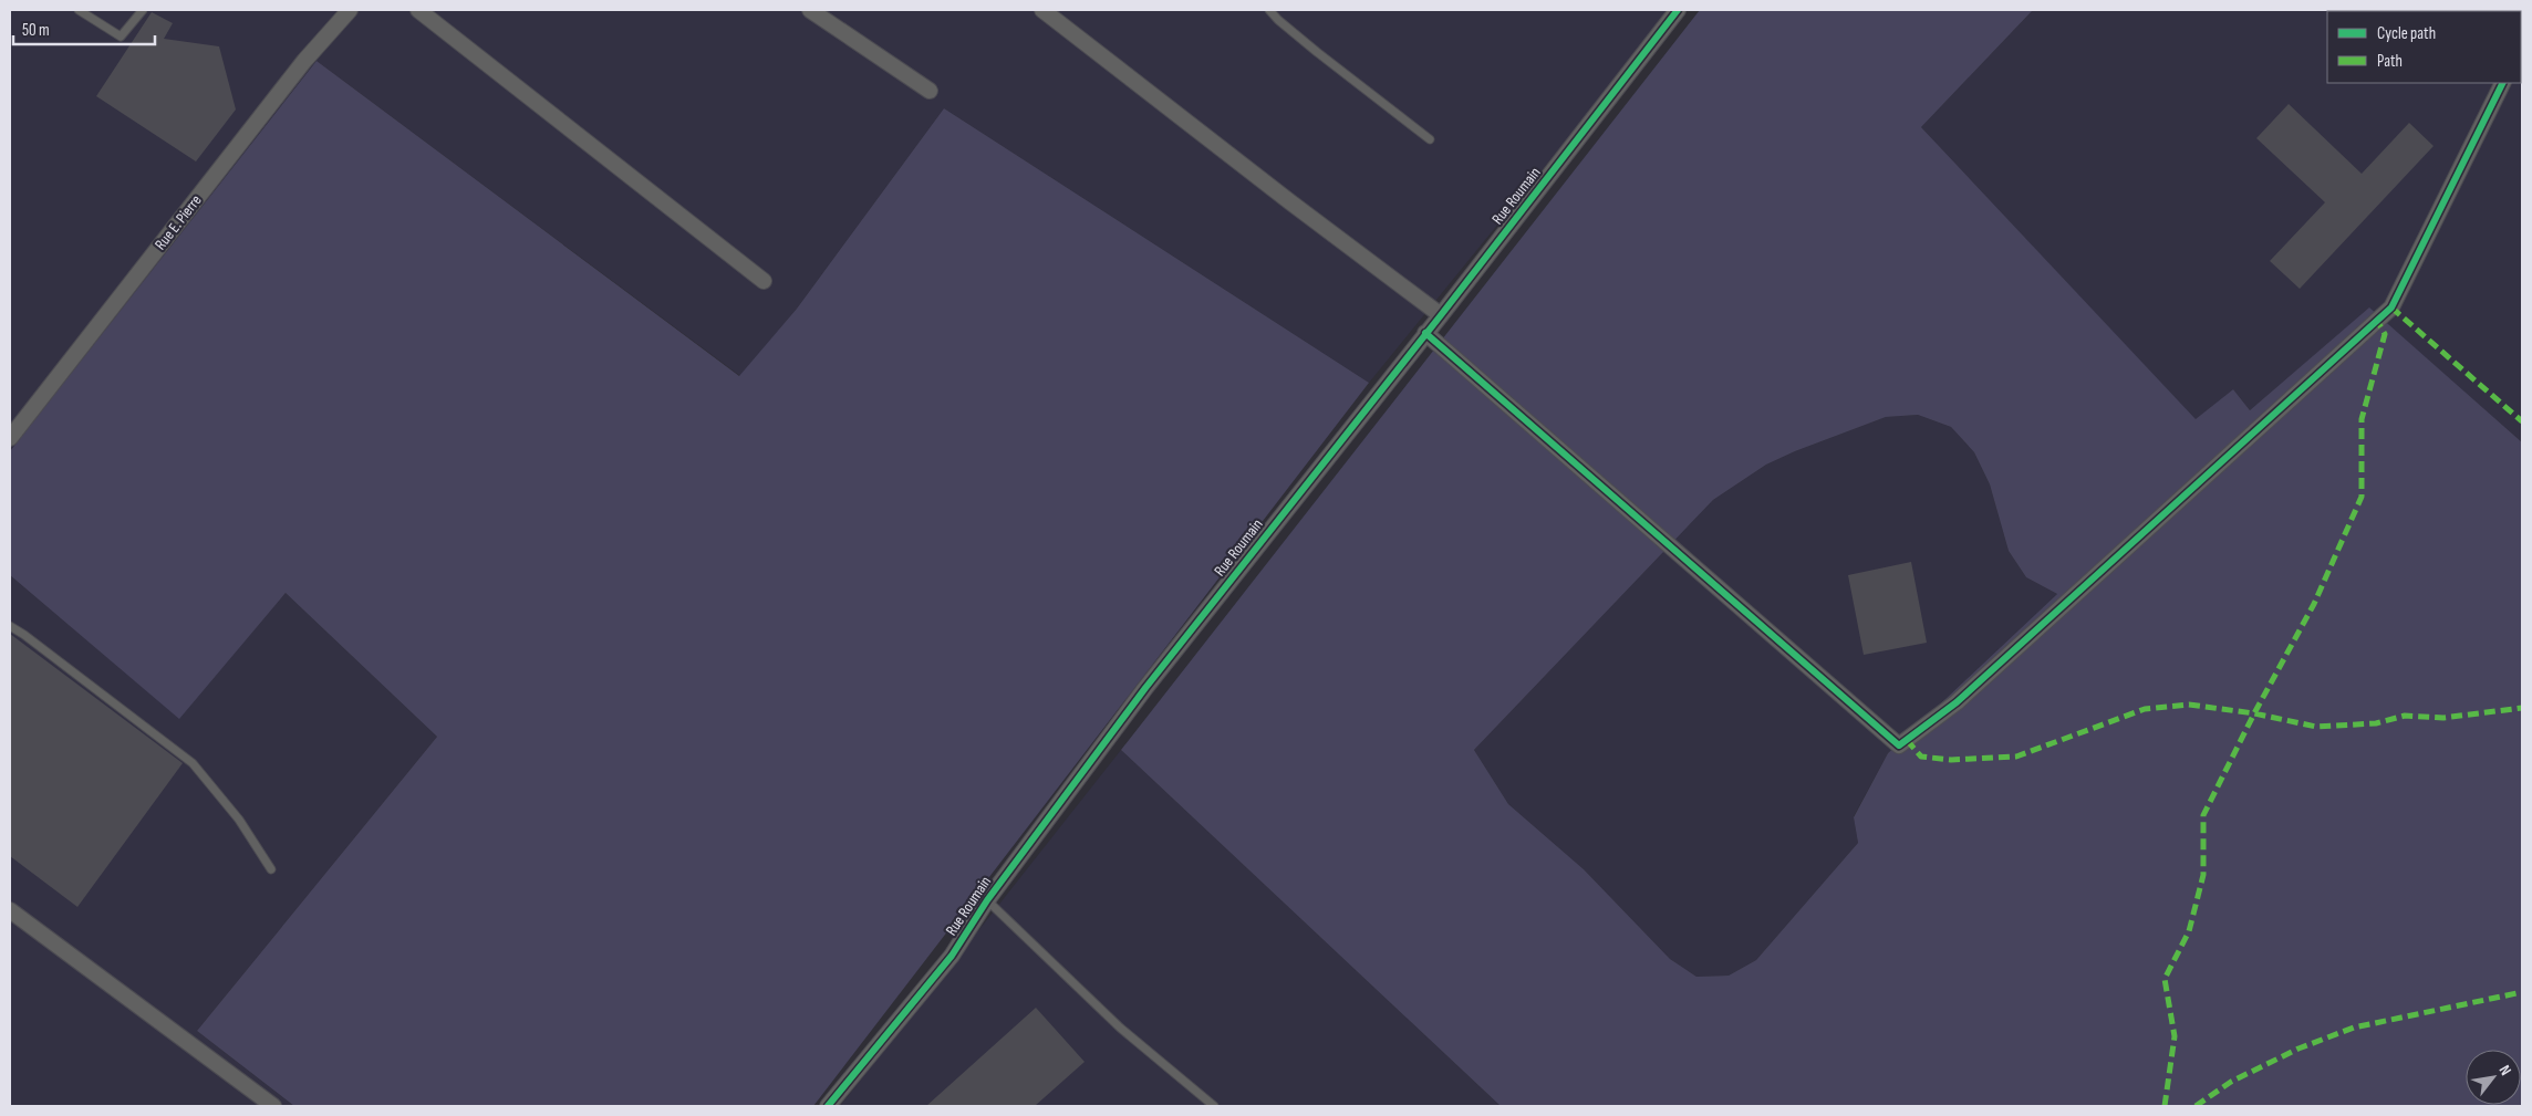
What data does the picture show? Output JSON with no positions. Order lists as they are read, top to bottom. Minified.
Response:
{"streets":{"street":["Rue Roumain","Rue E. Pierre"]},"legend":["Cycle path","Path"],"scale_bar":"50 m","north":"top right"}
